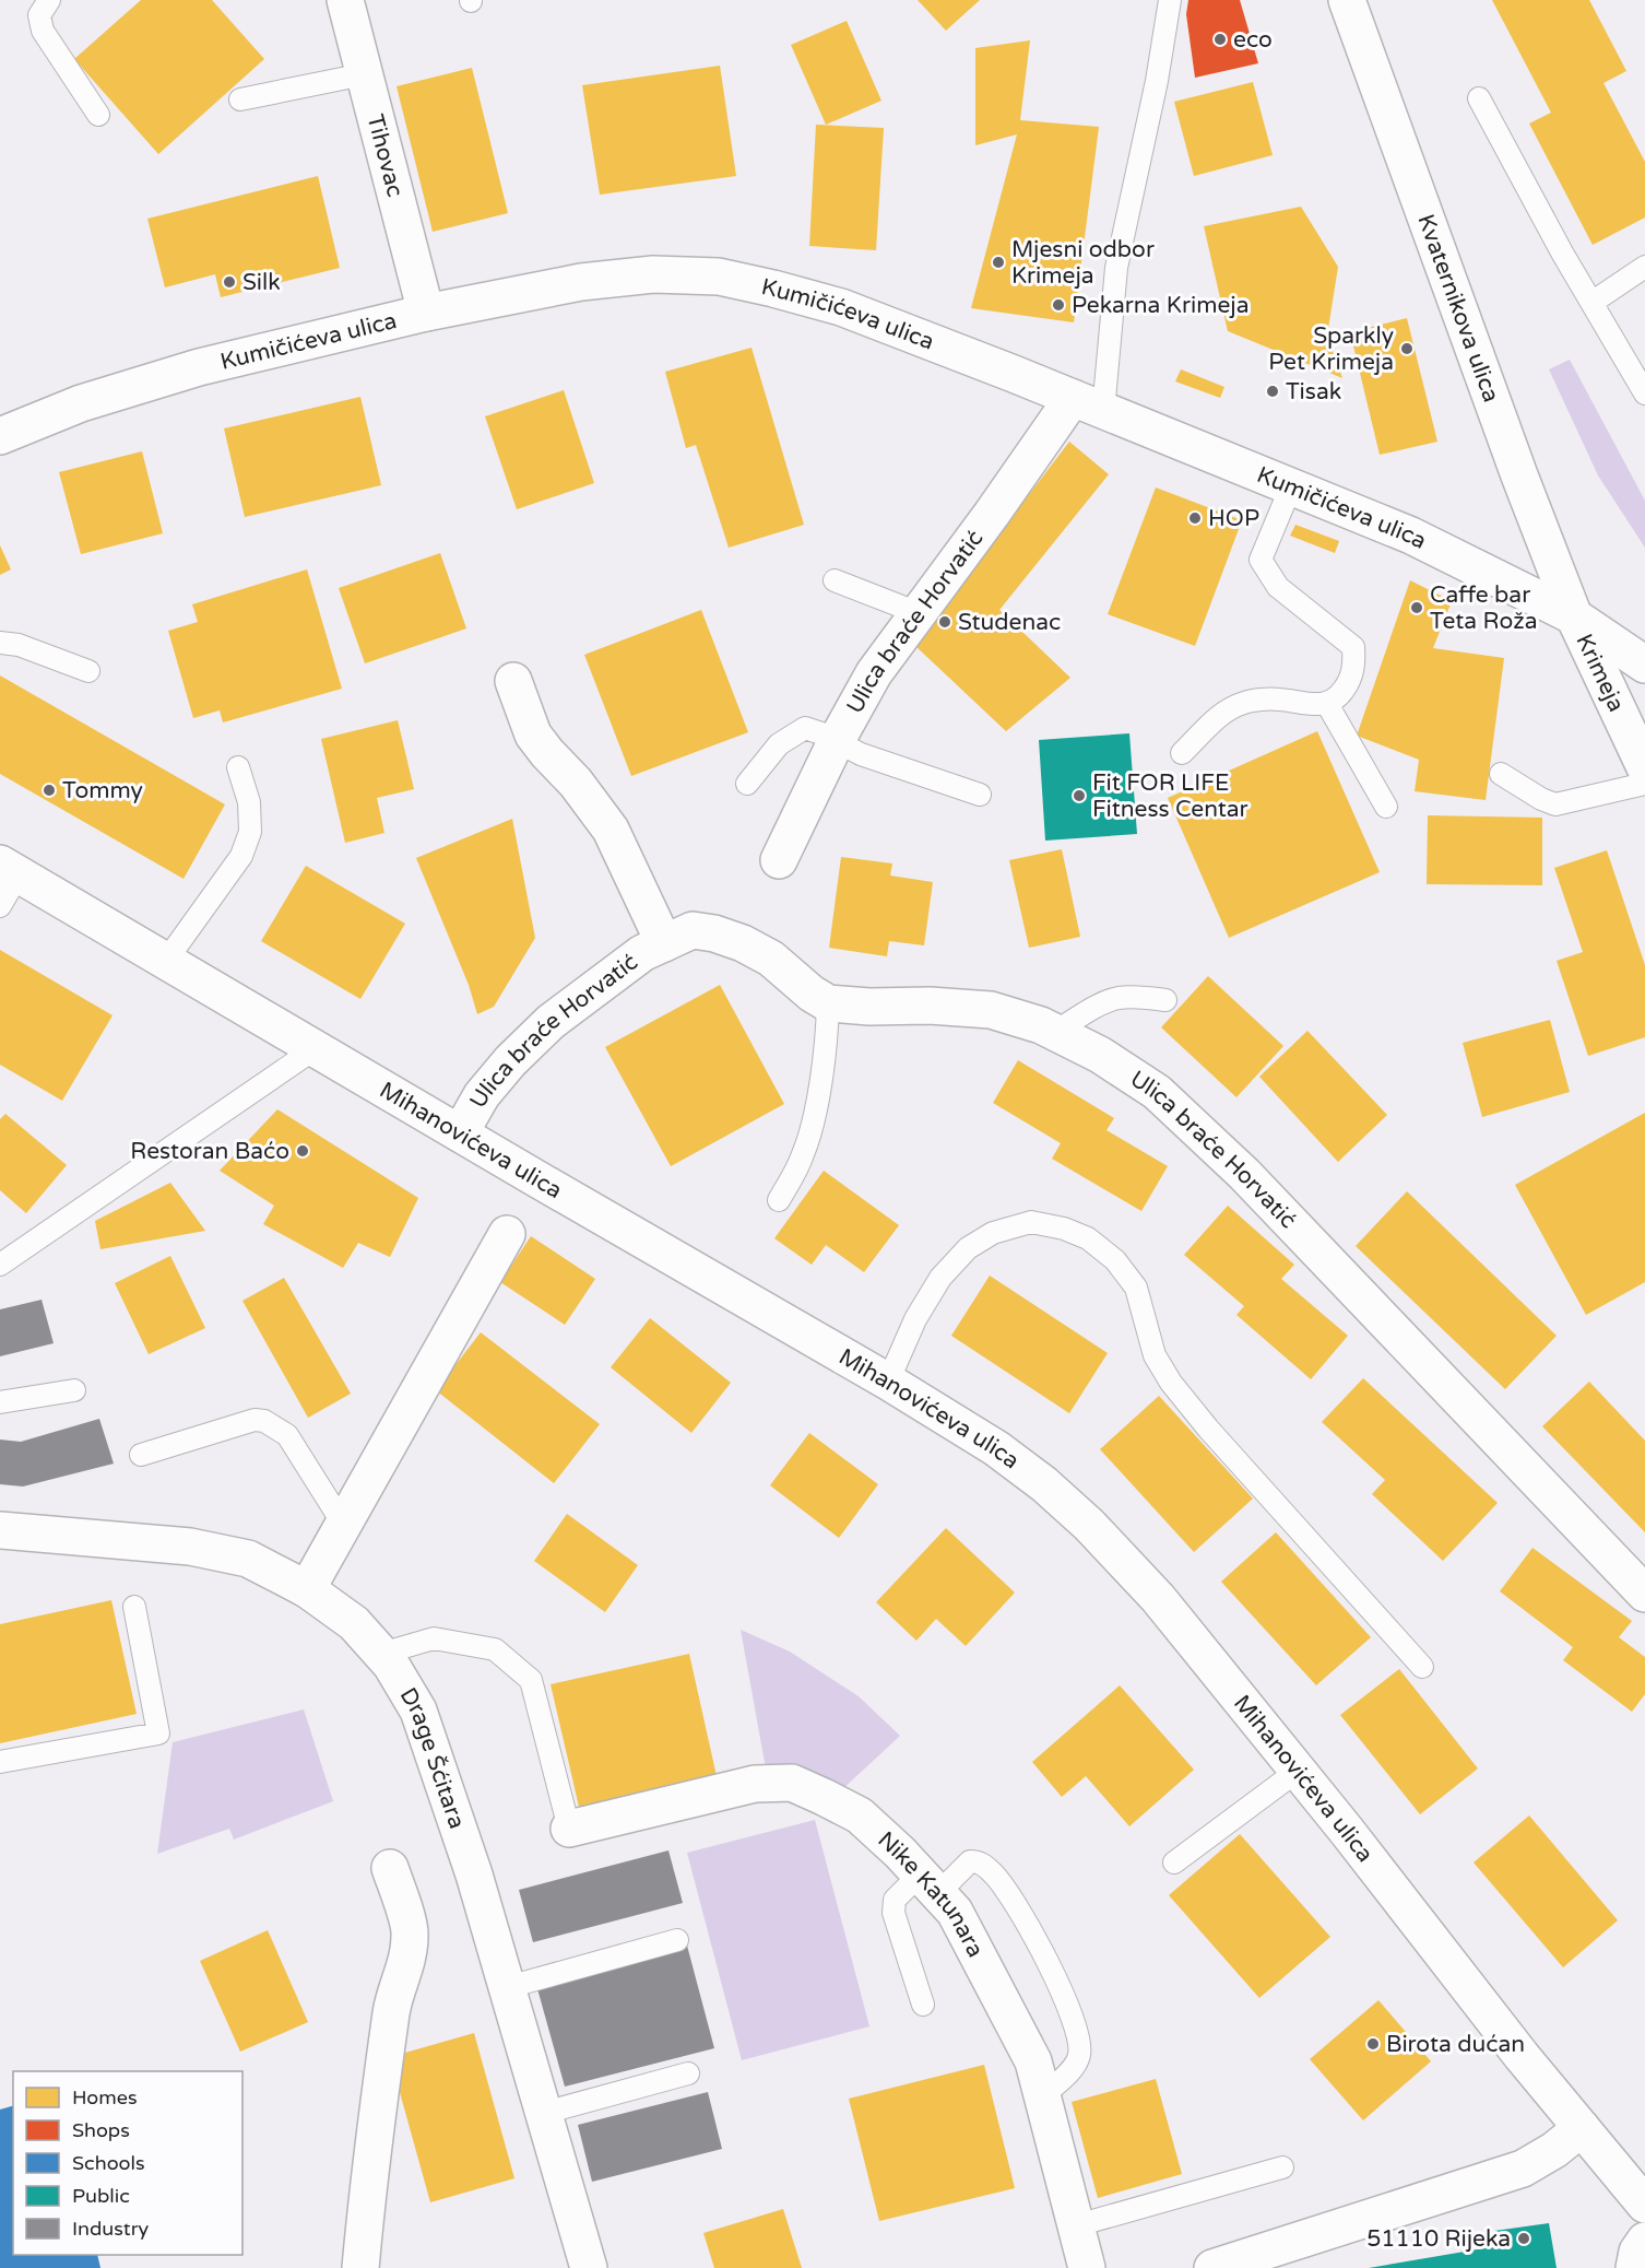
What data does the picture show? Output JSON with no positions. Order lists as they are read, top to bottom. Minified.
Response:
{"streets":{"street":["Tihovac","Kvaternikova ulica","Kumičićeva ulica","Ulica braće Horvatić","Krimeja","Mihanovićeva ulica","Drage Šćitara","Nike Katunara"]},"crossings":[["Tihovac","Kumičićeva ulica"],["Kvaternikova ulica","Kumičićeva ulica"],["Kvaternikova ulica","Krimeja"],["Kumičićeva ulica","Ulica braće Horvatić"],["Kumičićeva ulica","Krimeja"],["Ulica braće Horvatić","Mihanovićeva ulica"]],"places":["eco","Mjesni odbor Krimeja","Silk","Pekarna Krimeja","Sparkly Pet Krimeja","Tisak","HOP","Caffe bar Teta Roža","Studenac","Tommy","Fit FOR LIFE Fitness Centar","Restoran Baćo","Birota dućan","51110 Rijeka"],"legend":["Homes","Shops","Schools","Public","Industry"]}
